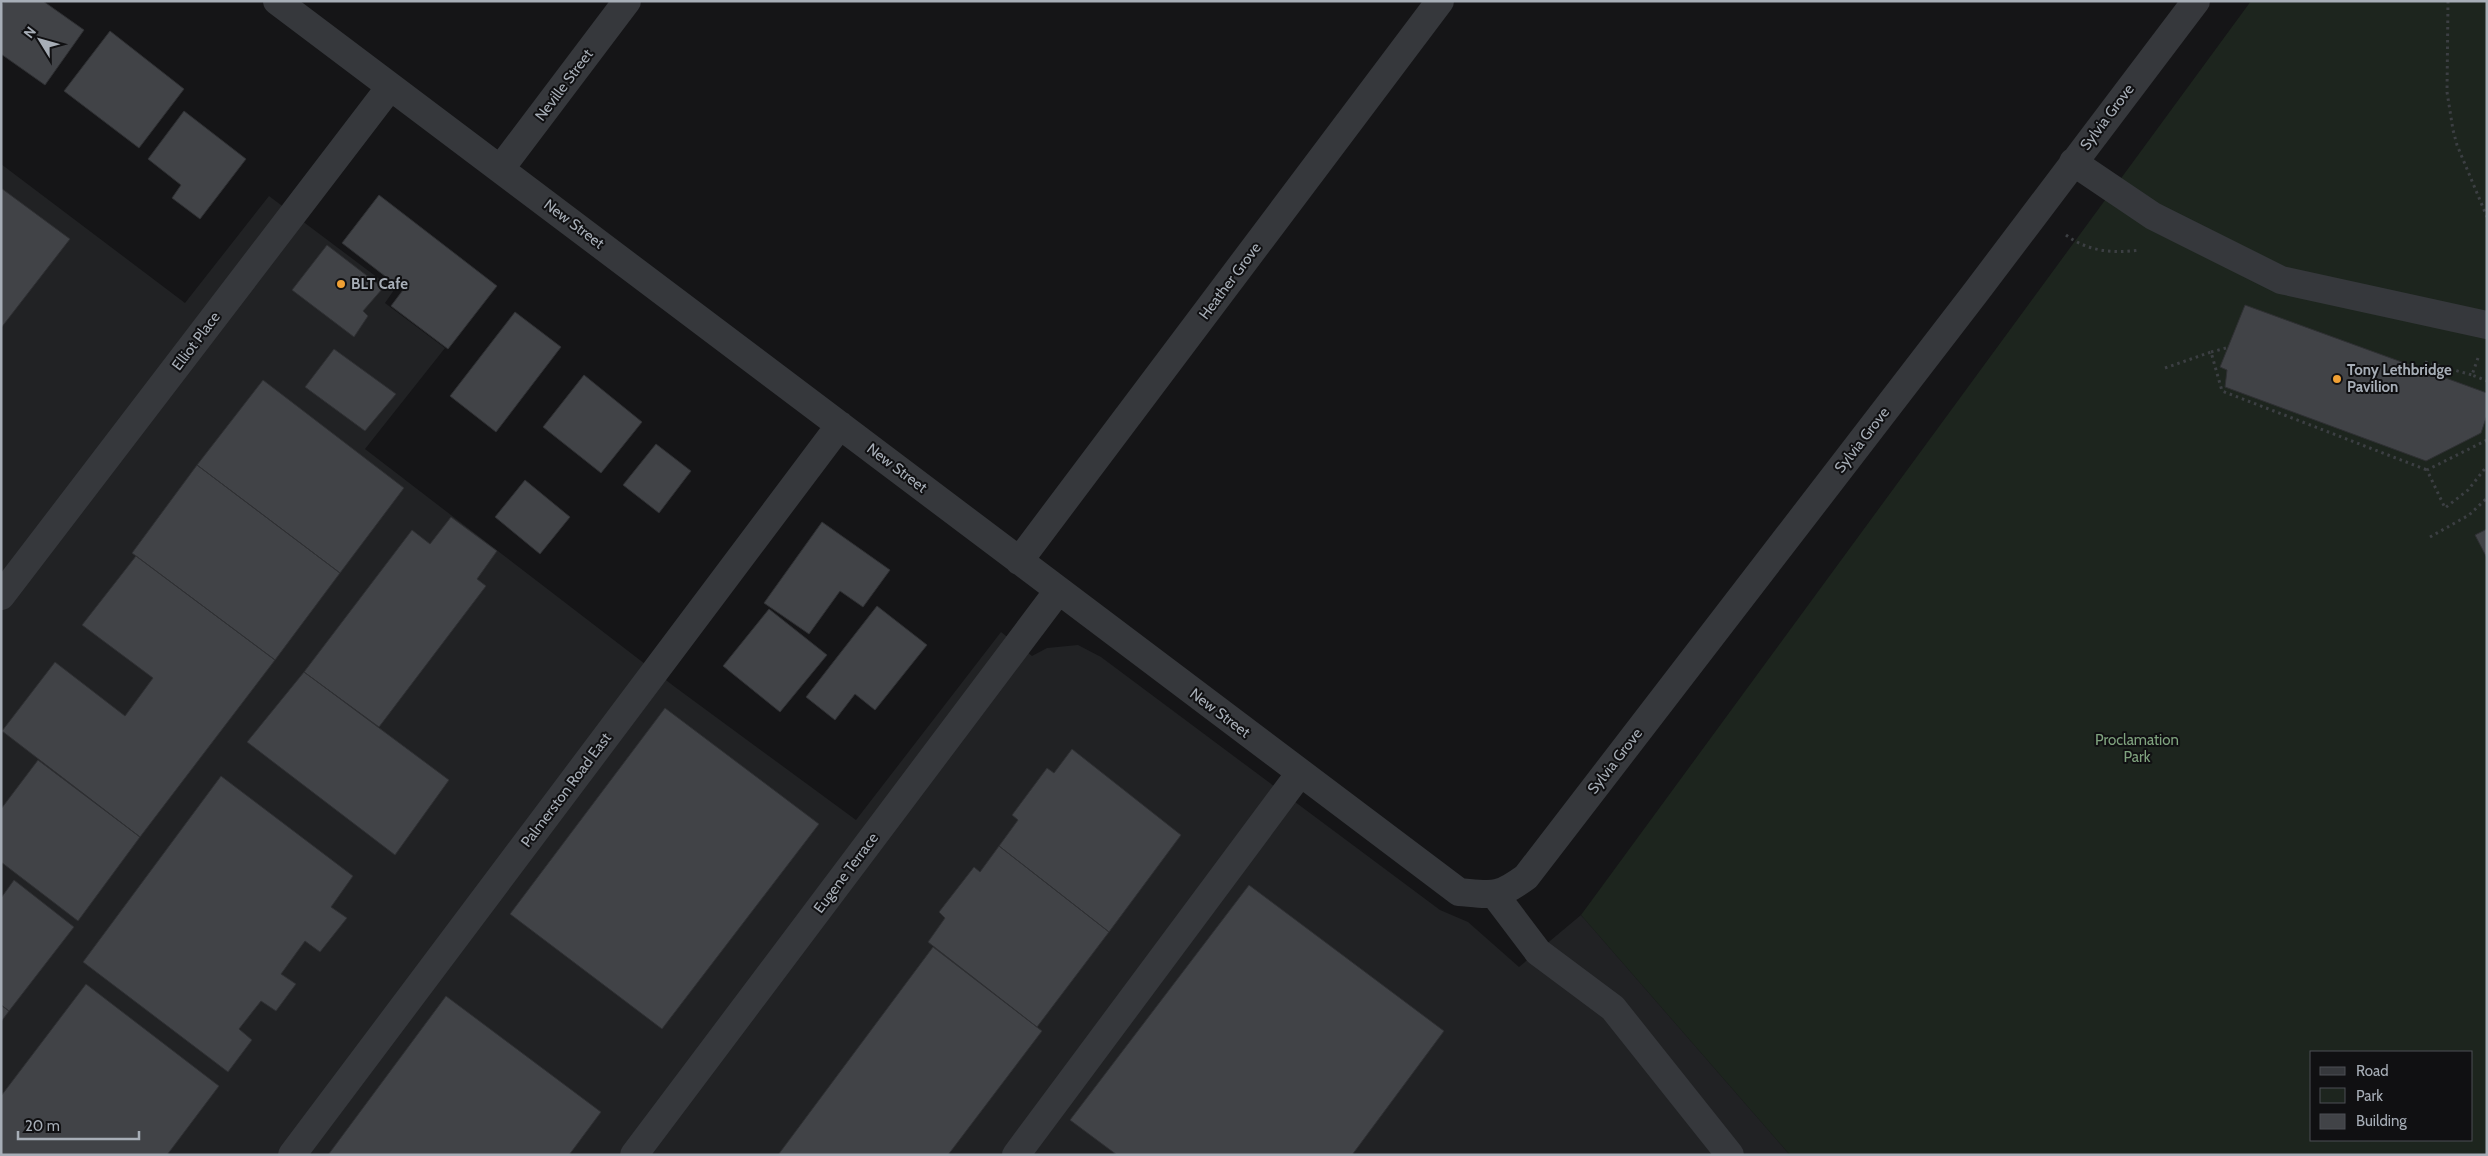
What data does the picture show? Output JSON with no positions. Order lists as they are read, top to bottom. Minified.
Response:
{"streets":{"street":["Neville Street","Sylvia Grove","New Street","Heather Grove","Elliot Place","Palmerston Road East","Eugene Terrace"]},"crossings":[["Neville Street","New Street"],["Sylvia Grove","New Street"],["New Street","Heather Grove"],["New Street","Elliot Place"],["New Street","Palmerston Road East"],["New Street","Eugene Terrace"]],"parks":["Proclamation Park"],"places":["BLT Cafe","Tony Lethbridge Pavilion"],"legend":["Road","Park","Building"],"scale_bar":"20 m","north":"top left"}
